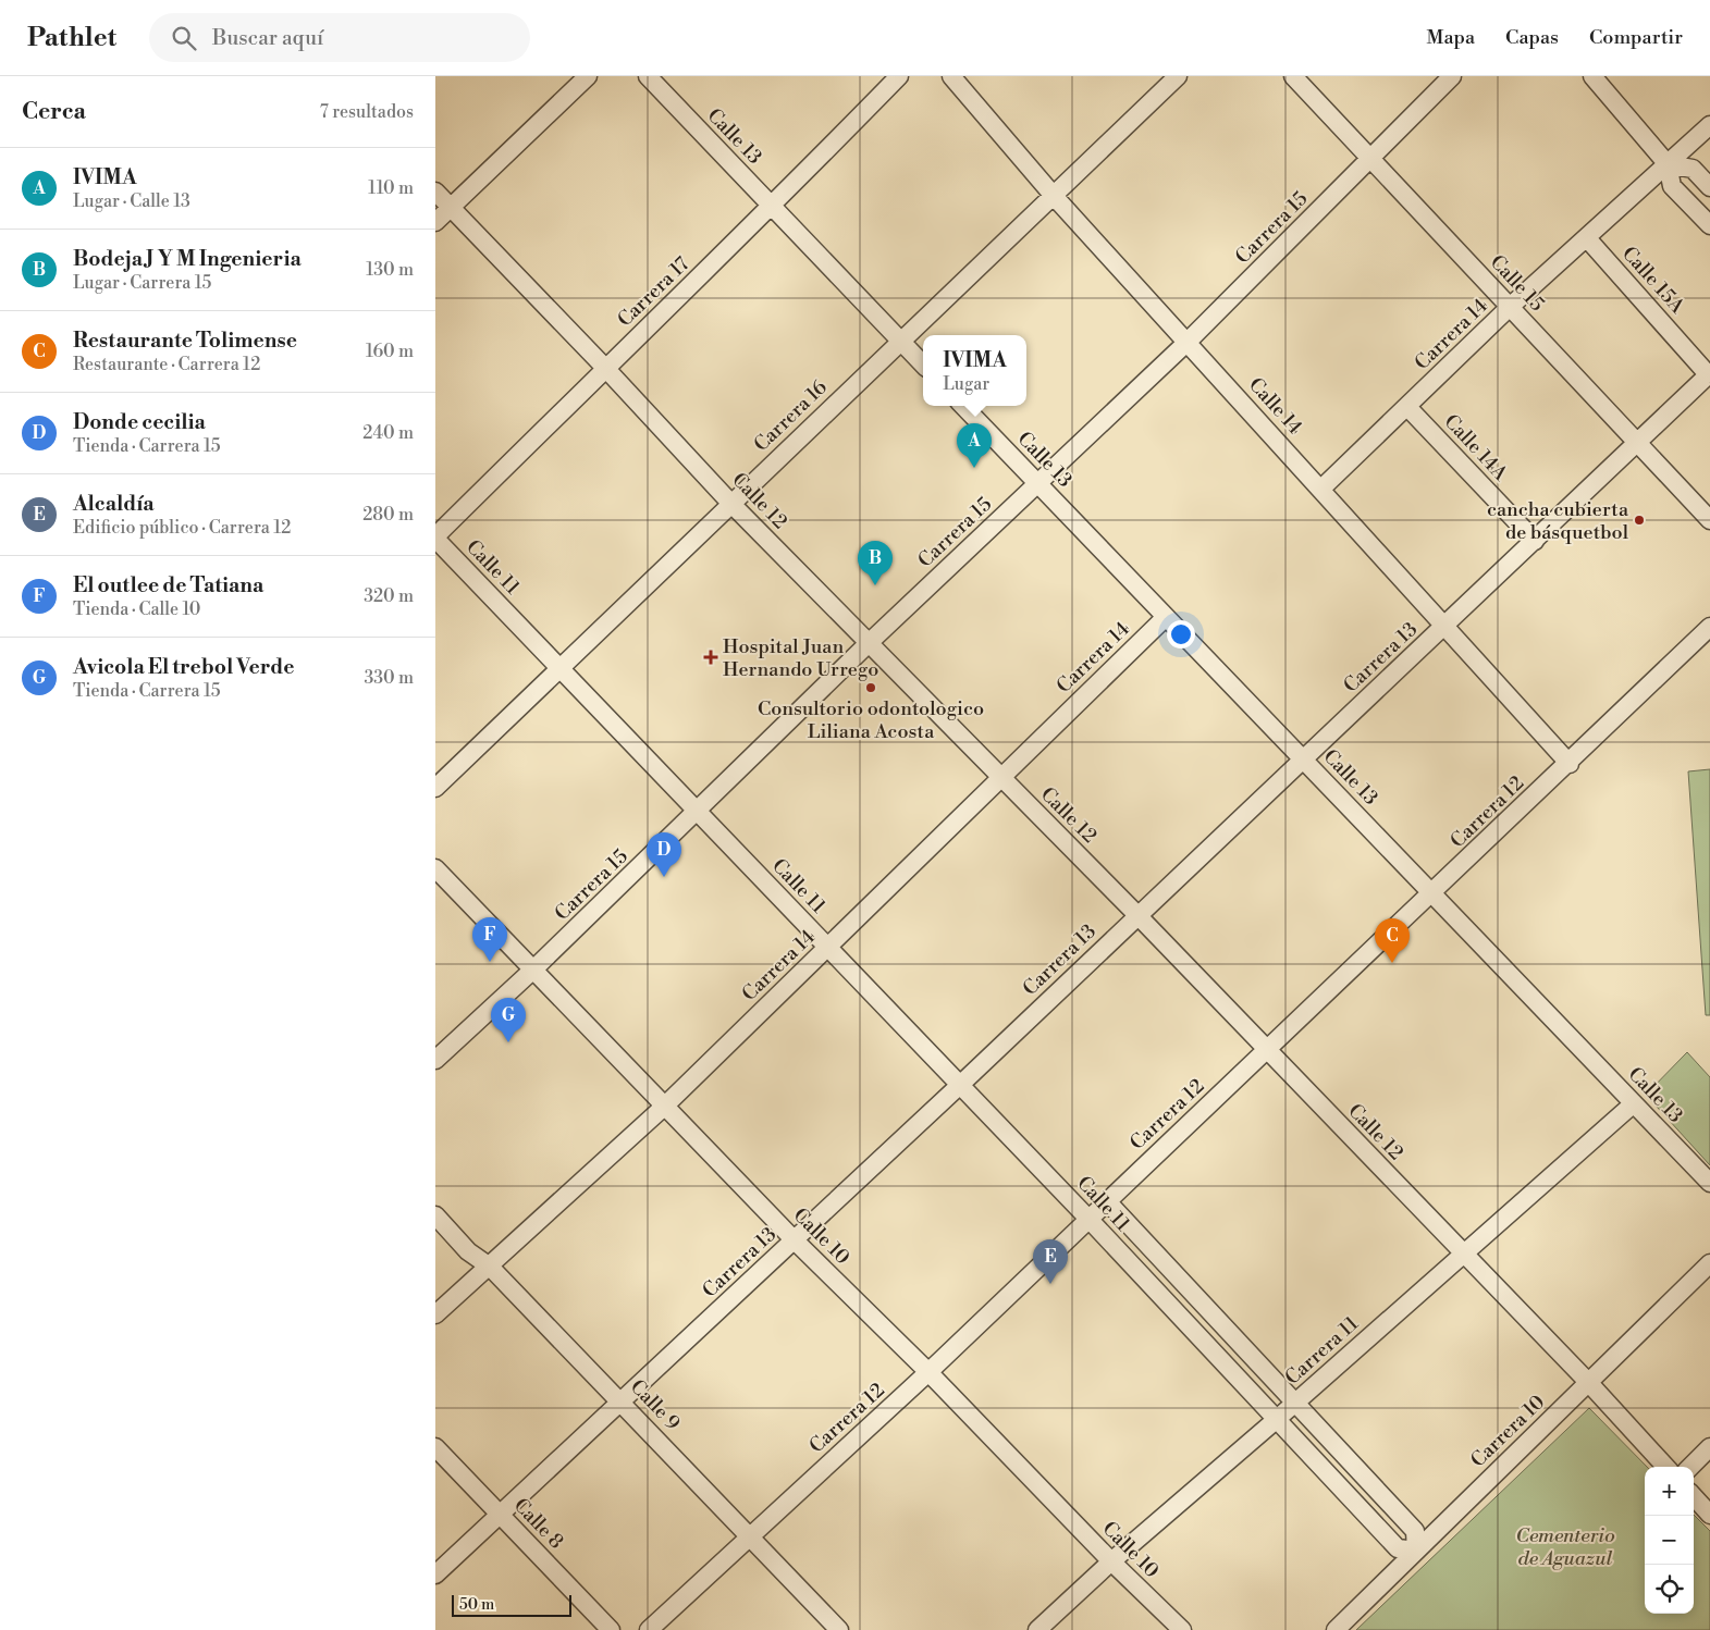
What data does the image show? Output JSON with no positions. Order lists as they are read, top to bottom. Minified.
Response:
{"streets":{"street":["Calle 13","Carrera 15","Calle 15A","Calle 15","Carrera 17","Carrera 14","Calle 14","Carrera 16","Calle 14A","Calle 12","Calle 11","Carrera 13","Carrera 12","Calle 10","Carrera 11","Calle 9","Carrera 10","Calle 8"]},"crossings":[["Calle 13","Carrera 15"],["Calle 13","Carrera 17"],["Calle 13","Carrera 14"],["Calle 13","Carrera 16"],["Calle 13","Carrera 13"],["Calle 13","Carrera 12"],["Calle 13","Carrera 11"],["Carrera 15","Calle 15"],["Carrera 15","Calle 14"],["Carrera 15","Calle 12"],["Carrera 15","Calle 11"],["Carrera 15","Calle 10"],["Calle 15A","Carrera 14"],["Calle 15A","Carrera 13"],["Calle 15","Carrera 14"],["Calle 15","Carrera 13"],["Carrera 17","Calle 12"],["Carrera 17","Calle 11"],["Carrera 14","Calle 14"],["Carrera 14","Calle 14A"],["Carrera 14","Calle 12"],["Carrera 14","Calle 11"],["Carrera 14","Calle 10"],["Carrera 14","Calle 9"],["Calle 14","Carrera 16"],["Calle 14","Carrera 13"],["Calle 14","Carrera 12"],["Carrera 16","Calle 12"],["Carrera 16","Calle 11"],["Calle 14A","Carrera 13"],["Calle 12","Carrera 13"],["Calle 12","Carrera 12"],["Calle 12","Carrera 11"],["Calle 12","Carrera 10"],["Calle 11","Carrera 13"],["Calle 11","Carrera 12"],["Calle 11","Carrera 11"],["Calle 11","Carrera 10"],["Carrera 13","Calle 10"],["Carrera 13","Calle 9"],["Carrera 13","Calle 8"],["Carrera 12","Calle 10"],["Carrera 12","Calle 9"],["Calle 10","Carrera 11"]],"parks":["Cementerio de Aguazul"],"places":{"other":["cancha cubierta de básquetbol","Consultorio odontologico Liliana Acosta"],"health":["Hospital Juan Hernando Urrego"]},"scale_bar":"50 m","page":{"header":"Pathlet","search":"Buscar aquí","nav":["Mapa","Capas","Compartir"],"heading":["Cerca","7 resultados"],"list":[{"mark":"A","name":"IVIMA","note":"Lugar · Calle 13","value":"110 m"},{"mark":"B","name":"Bodeja J Y M Ingenieria","note":"Lugar · Carrera 15","value":"130 m"},{"mark":"C","name":"Restaurante Tolimense","note":"Restaurante · Carrera 12","value":"160 m"},{"mark":"D","name":"Donde cecilia","note":"Tienda · Carrera 15","value":"240 m"},{"mark":"E","name":"Alcaldía","note":"Edificio público · Carrera 12","value":"280 m"},{"mark":"F","name":"El outlee de Tatiana","note":"Tienda · Calle 10","value":"320 m"},{"mark":"G","name":"Avicola El trebol Verde","note":"Tienda · Carrera 15","value":"330 m"}],"popup":["IVIMA","Lugar"],"pins":["A","B","D","F","C","G","E"],"map_buttons":["+","−"],"scale":"50 m"}}
